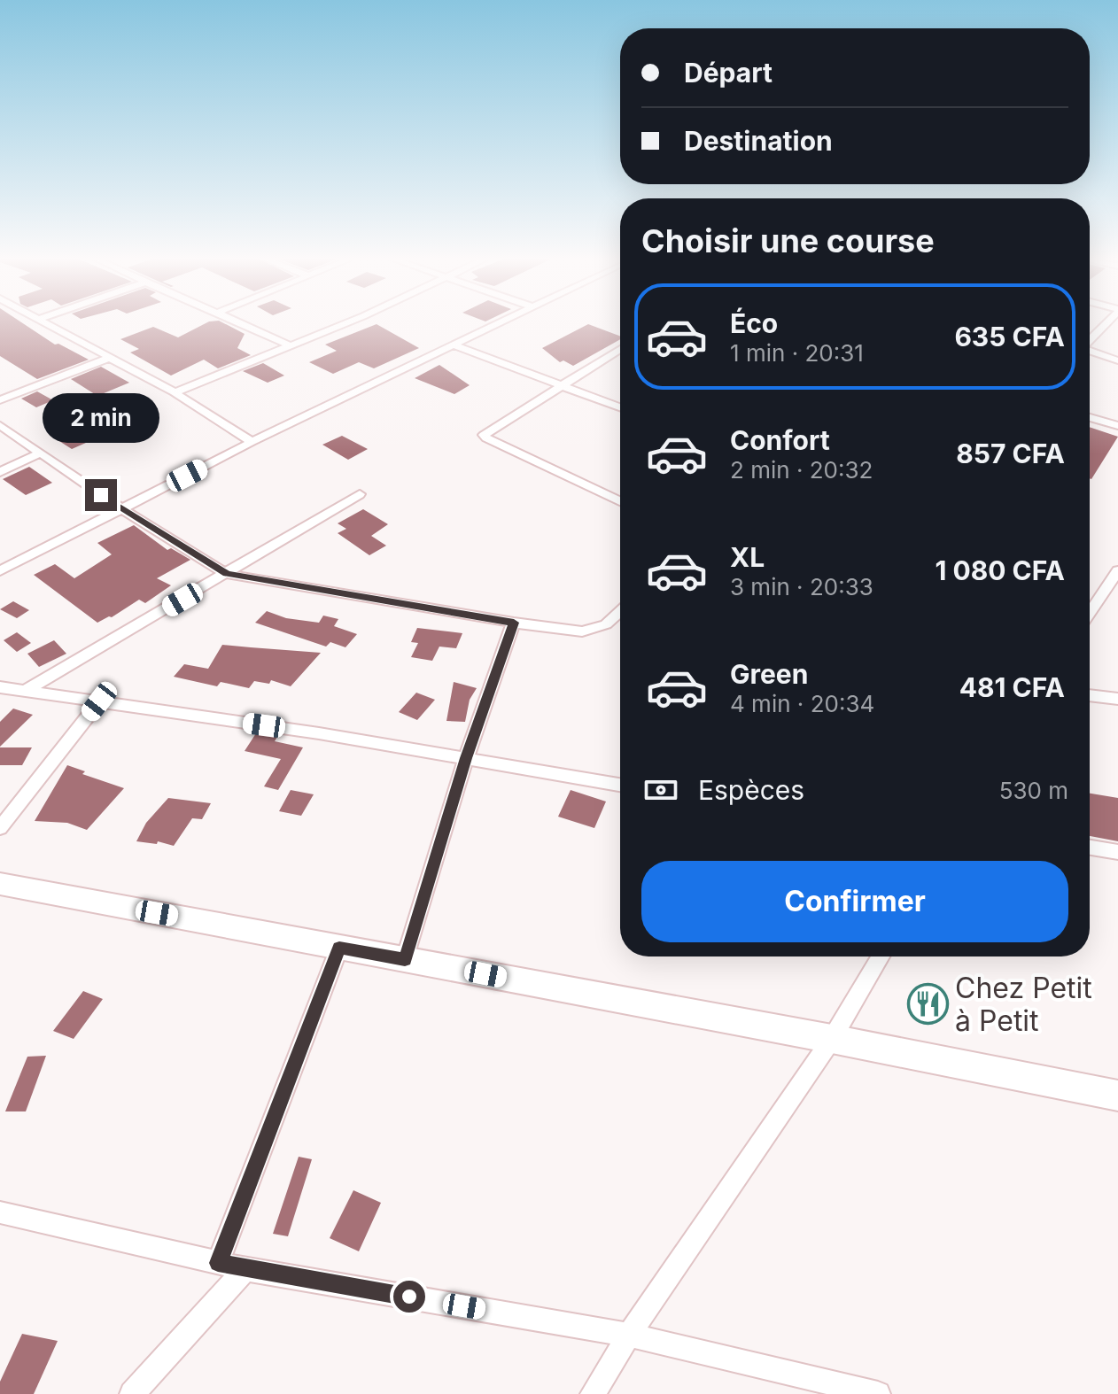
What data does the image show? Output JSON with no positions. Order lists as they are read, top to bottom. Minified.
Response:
{"places":{"restaurant":["Chez Petit à Petit"]},"page":{"banner":["Départ","Destination"],"heading":"Choisir une course","list":[{"name":"Éco","note":"1 min · 20:31","value":"635 CFA"},{"name":"Confort","note":"2 min · 20:32","value":"857 CFA"},{"name":"XL","note":"3 min · 20:33","value":"1 080 CFA"},{"name":"Green","note":"4 min · 20:34","value":"481 CFA"}],"bubble":"2 min","pay":["Espèces","530 m"],"buttons":"Confirmer"}}
